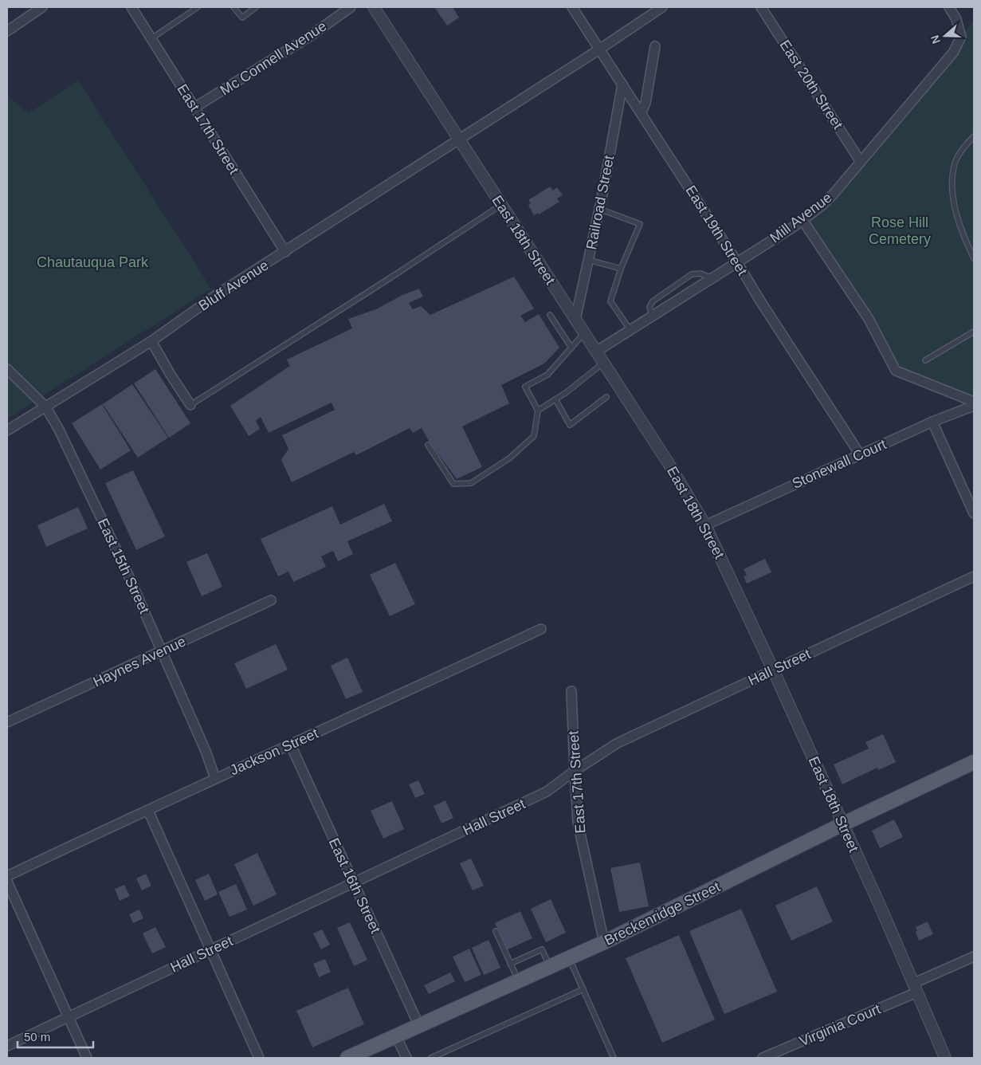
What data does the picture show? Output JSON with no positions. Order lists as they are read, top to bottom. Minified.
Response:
{"streets":{"main road":["Breckenridge Street"],"street":["Mc Connell Avenue","East 20th Street","East 17th Street","Railroad Street","Mill Avenue","East 19th Street","East 18th Street","Bluff Avenue","Stonewall Court","East 15th Street","Haynes Avenue","Hall Street","Jackson Street","East 16th Street","Virginia Court"]},"crossings":[["Mc Connell Avenue","East 17th Street"],["East 20th Street","Mill Avenue"],["East 17th Street","Bluff Avenue"],["East 17th Street","Hall Street"],["East 17th Street","Breckenridge Street"],["Railroad Street","East 19th Street"],["Railroad Street","East 18th Street"],["Mill Avenue","East 19th Street"],["Mill Avenue","East 18th Street"],["East 19th Street","Bluff Avenue"],["East 19th Street","Stonewall Court"],["East 18th Street","Bluff Avenue"],["East 18th Street","Stonewall Court"],["East 18th Street","Hall Street"],["East 18th Street","Breckenridge Street"],["East 18th Street","Virginia Court"],["Bluff Avenue","East 15th Street"],["East 15th Street","Haynes Avenue"],["East 15th Street","Jackson Street"],["Hall Street","East 16th Street"],["Jackson Street","East 16th Street"],["East 16th Street","Breckenridge Street"]],"parks":["Rose Hill Cemetery","Chautauqua Park"],"scale_bar":"50 m","north":"left"}
